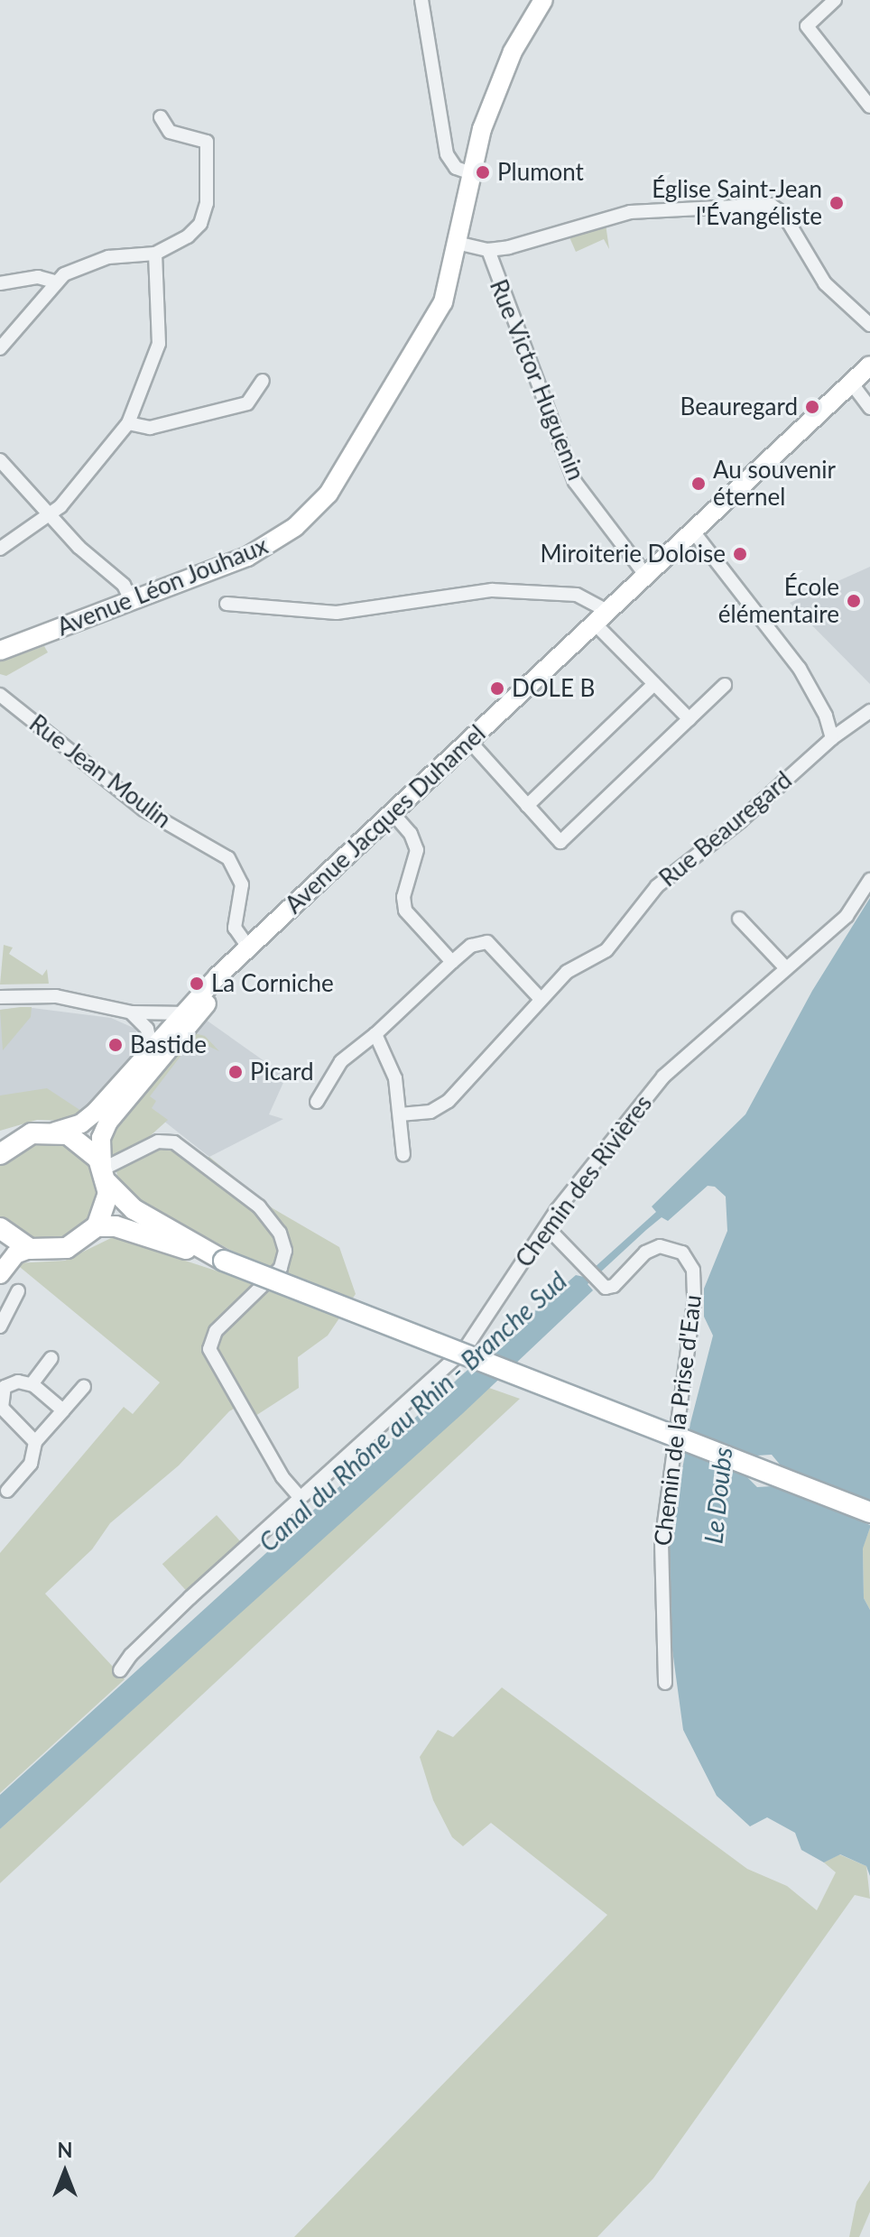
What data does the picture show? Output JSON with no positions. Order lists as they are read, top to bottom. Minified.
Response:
{"streets":{"main road":["Avenue Léon Jouhaux","Avenue Jacques Duhamel"],"street":["Rue Victor Huguenin","Rue Jean Moulin","Rue Beauregard","Chemin des Rivières","Chemin de la Prise d'Eau"]},"crossings":[["Rue Victor Huguenin","Avenue Jacques Duhamel"],["Rue Jean Moulin","Avenue Jacques Duhamel"],["Chemin des Rivières","Chemin de la Prise d'Eau"]],"water":["Canal du Rhône au Rhin - Branche Sud","Le Doubs"],"places":["Plumont","Église Saint-Jean l'Évangéliste","Beauregard","Au souvenir éternel","Miroiterie Doloise","École élémentaire","DOLE B","La Corniche","Bastide","Picard"],"north":"top"}
